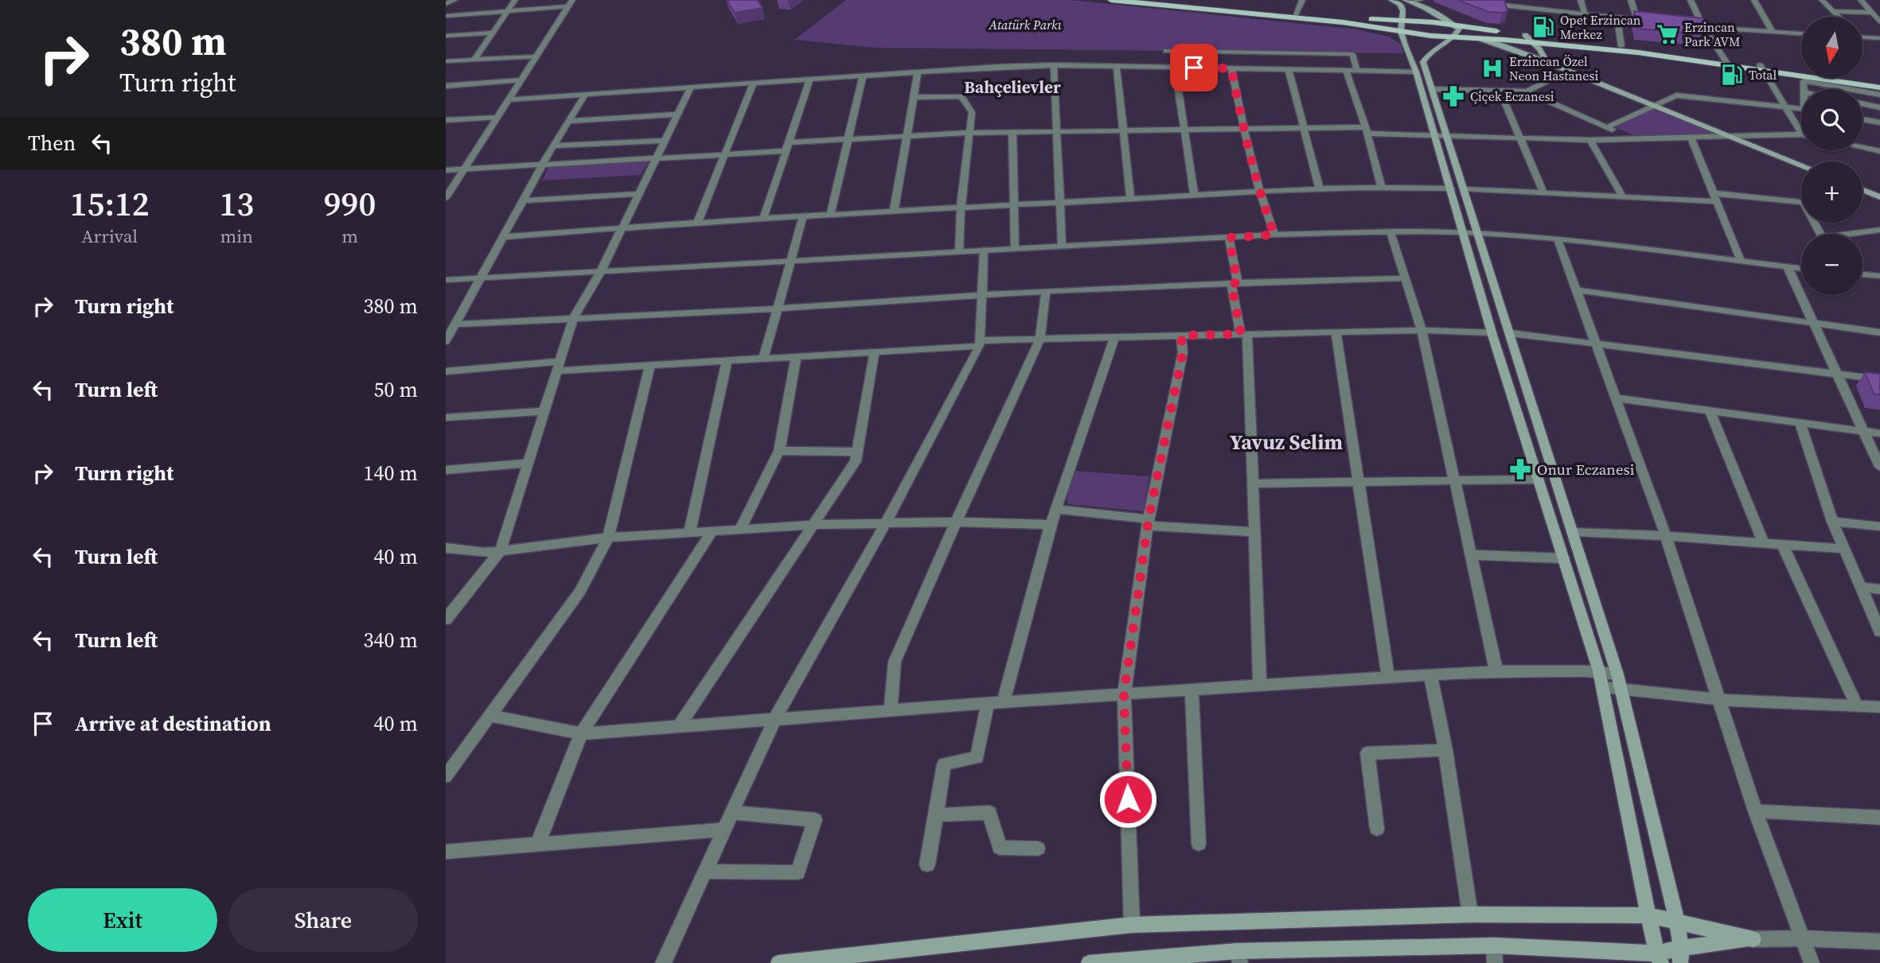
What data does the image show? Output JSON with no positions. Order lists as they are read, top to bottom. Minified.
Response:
{"districts":["Bahçelievler","Yavuz Selim"],"parks":["Atatürk Parkı"],"places":{"fuel station":["Opet Erzincan Merkez","Total"],"supermarket":["Erzincan Park AVM"],"hospital":["Erzincan Özel Neon Hastanesi"],"pharmacy":["Çiçek Eczanesi","Onur Eczanesi"]},"north":"bottom","page":{"turn":["380 m","Turn right"],"map_buttons":["+","−"],"then":"Then","eta":["15:12","Arrival","13","min","990","m"],"list":[{"name":"Turn right","value":"380 m"},{"name":"Turn left","value":"50 m"},{"name":"Turn right","value":"140 m"},{"name":"Turn left","value":"40 m"},{"name":"Turn left","value":"340 m"},{"name":"Arrive at destination","value":"40 m"}],"buttons":["Exit","Share"]}}
